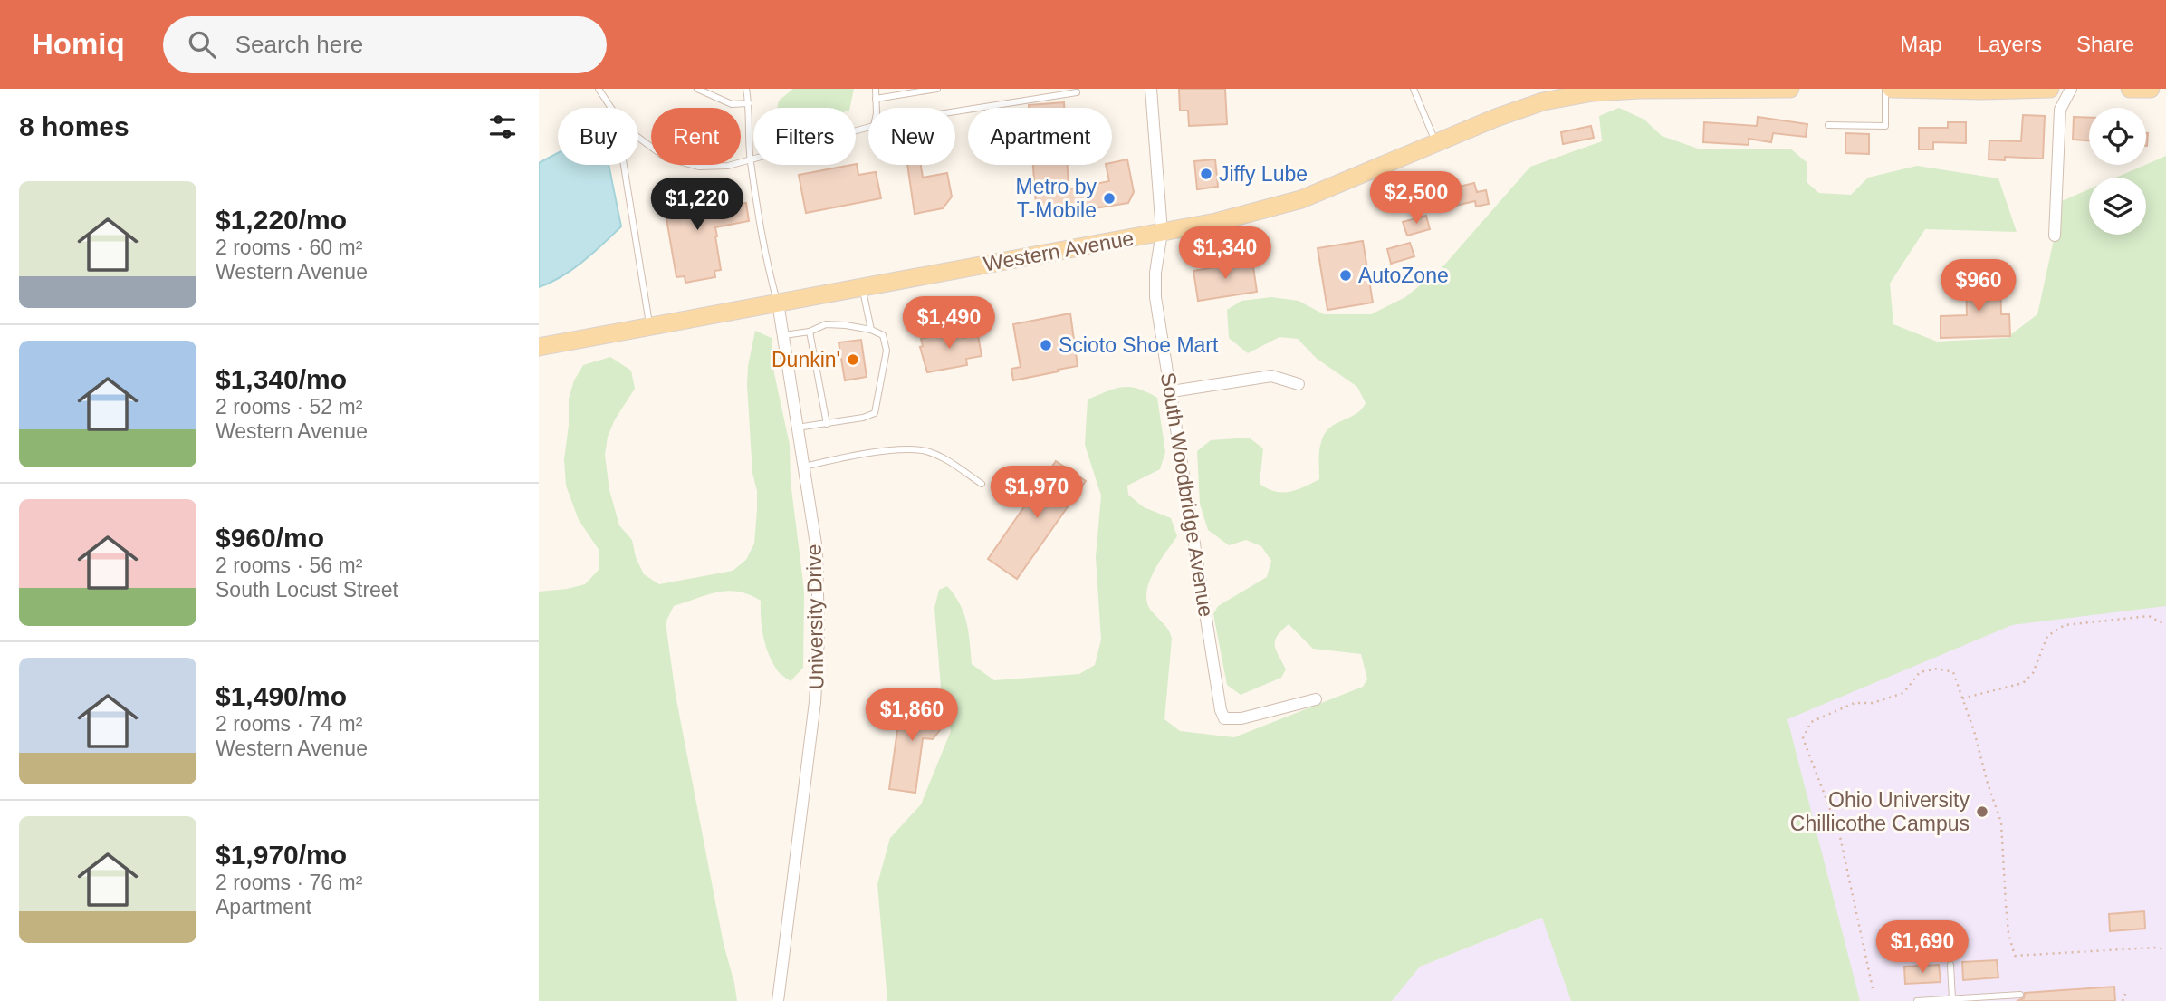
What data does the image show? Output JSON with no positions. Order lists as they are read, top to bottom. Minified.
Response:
{"streets":{"main road":["Western Avenue"],"street":["South Woodbridge Avenue","University Drive"]},"crossings":[["Western Avenue","South Woodbridge Avenue"],["Western Avenue","University Drive"]],"places":["Jiffy Lube","Metro by T-Mobile","AutoZone","Scioto Shoe Mart","Dunkin'","Ohio University Chillicothe Campus"],"page":{"header":"Homiq","search":"Search here","nav":["Map","Layers","Share"],"heading":"8 homes","chip":["Buy","Rent","Filters","New","Apartment"],"list":[{"name":"$1,220/mo","note":"2 rooms · 60 m² · Western Avenue"},{"name":"$1,340/mo","note":"2 rooms · 52 m² · Western Avenue"},{"name":"$960/mo","note":"2 rooms · 56 m² · South Locust Street"},{"name":"$1,490/mo","note":"2 rooms · 74 m² · Western Avenue"},{"name":"$1,970/mo","note":"2 rooms · 76 m² · Apartment"}],"price":["$2,500","$1,220","$1,340","$960","$1,490","$1,970","$1,860","$1,690"]}}
